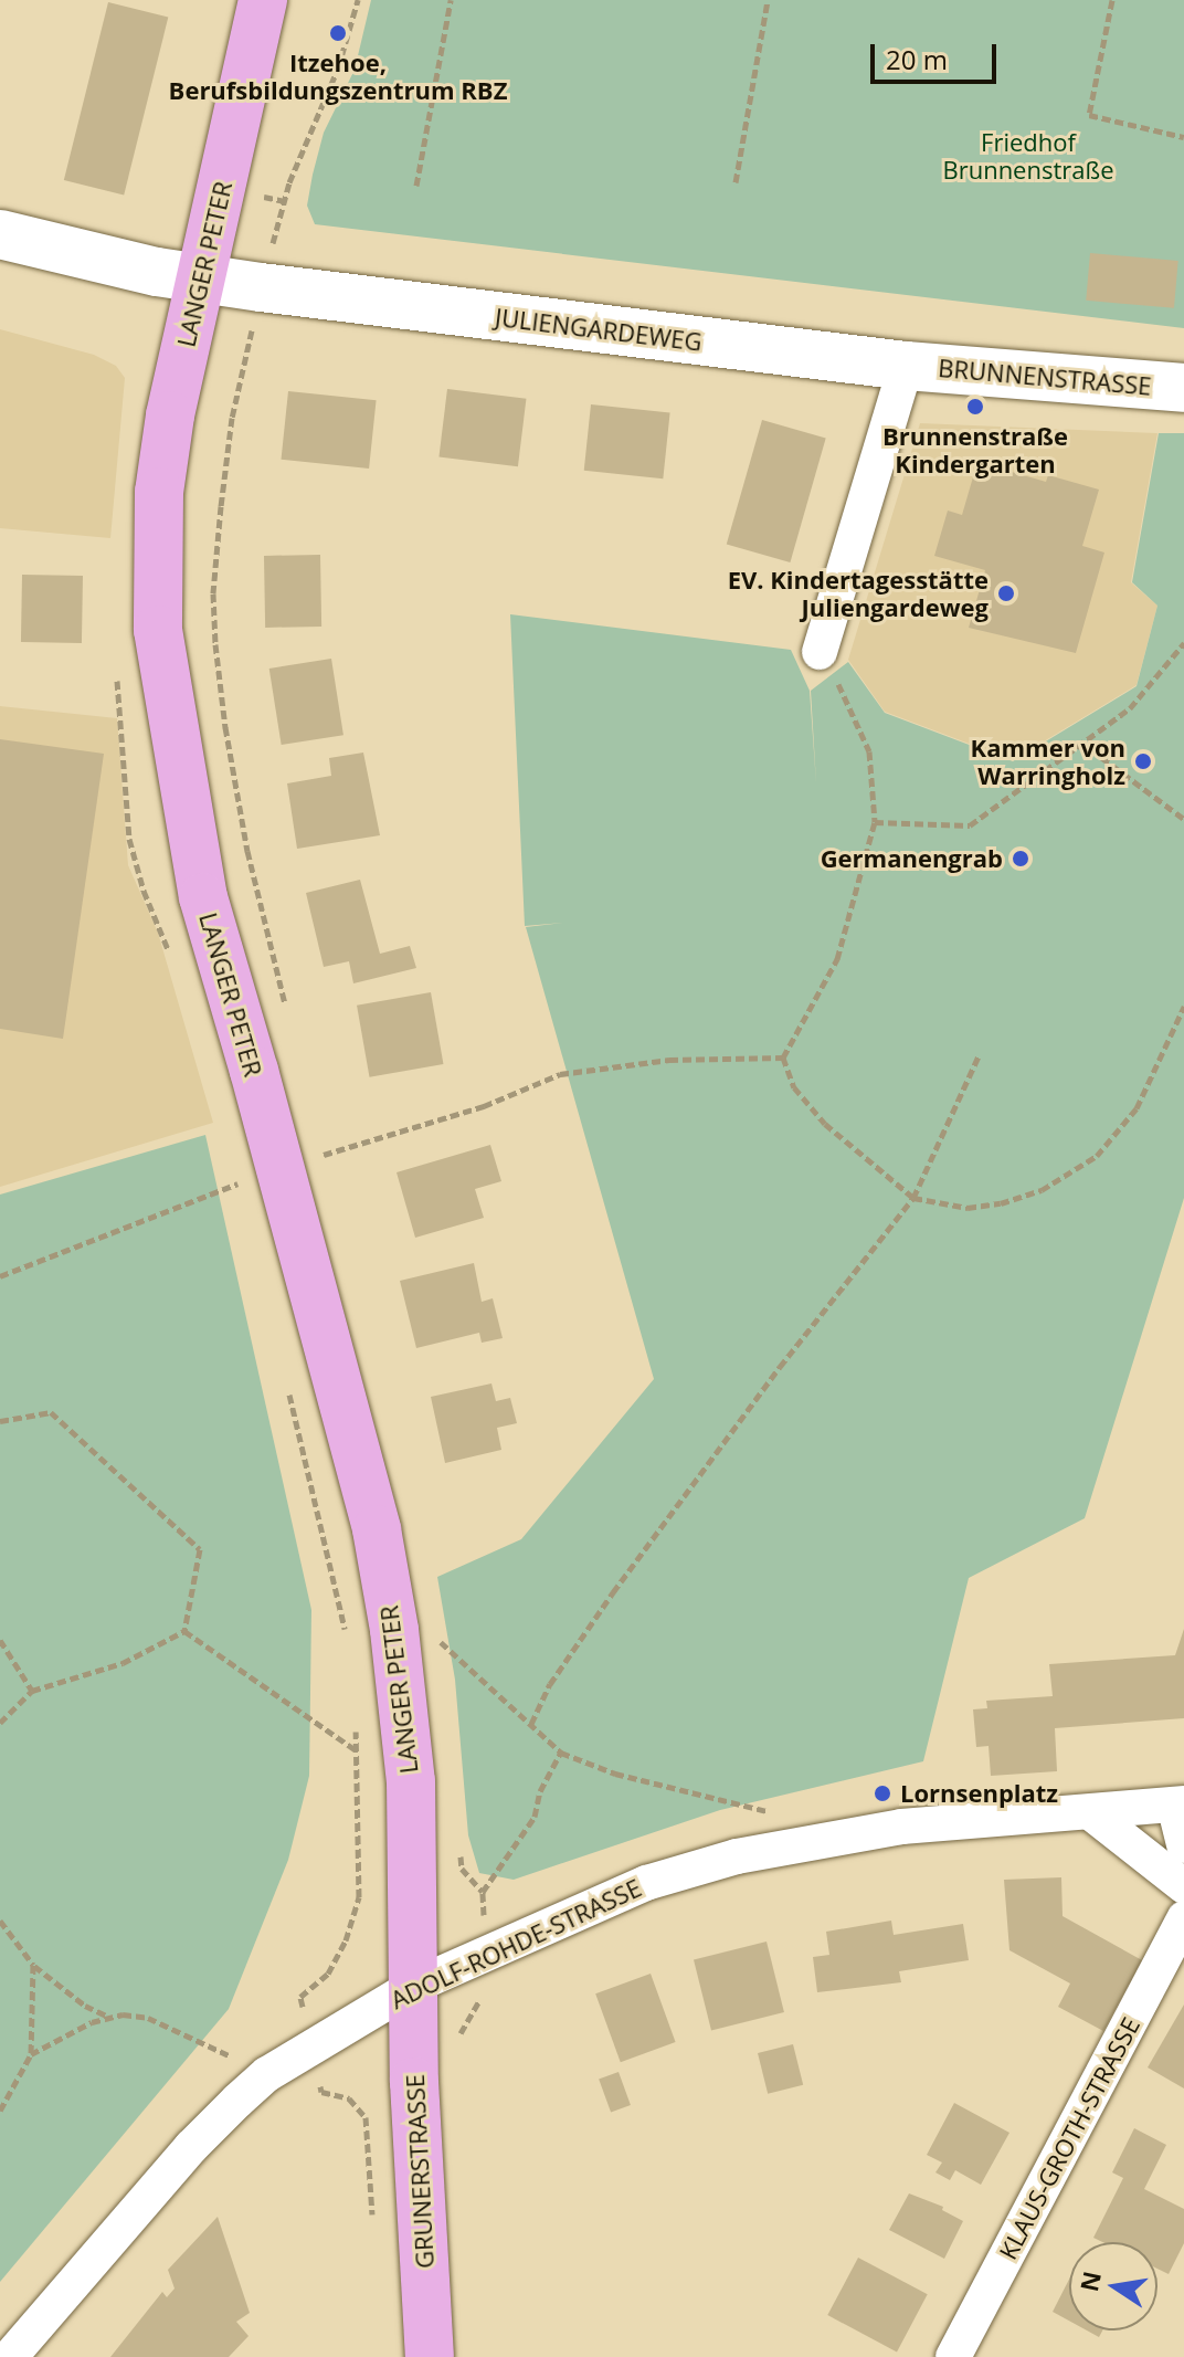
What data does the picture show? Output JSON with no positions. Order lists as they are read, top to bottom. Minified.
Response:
{"streets":{"main road":["LANGER PETER","GRUNERSTRASSE"],"street":["JULIENGARDEWEG","BRUNNENSTRASSE","ADOLF-ROHDE-STRASSE","KLAUS-GROTH-STRASSE"]},"crossings":[["LANGER PETER","JULIENGARDEWEG"],["LANGER PETER","ADOLF-ROHDE-STRASSE"],["LANGER PETER","GRUNERSTRASSE"],["JULIENGARDEWEG","BRUNNENSTRASSE"],["ADOLF-ROHDE-STRASSE","GRUNERSTRASSE"]],"parks":["Friedhof Brunnenstraße"],"places":["Itzehoe, Berufsbildungszentrum RBZ","Brunnenstraße Kindergarten","EV. Kindertagesstätte Juliengardeweg","Kammer von Warringholz","Germanengrab","Lornsenplatz"],"scale_bar":"20 m","north":"left"}
